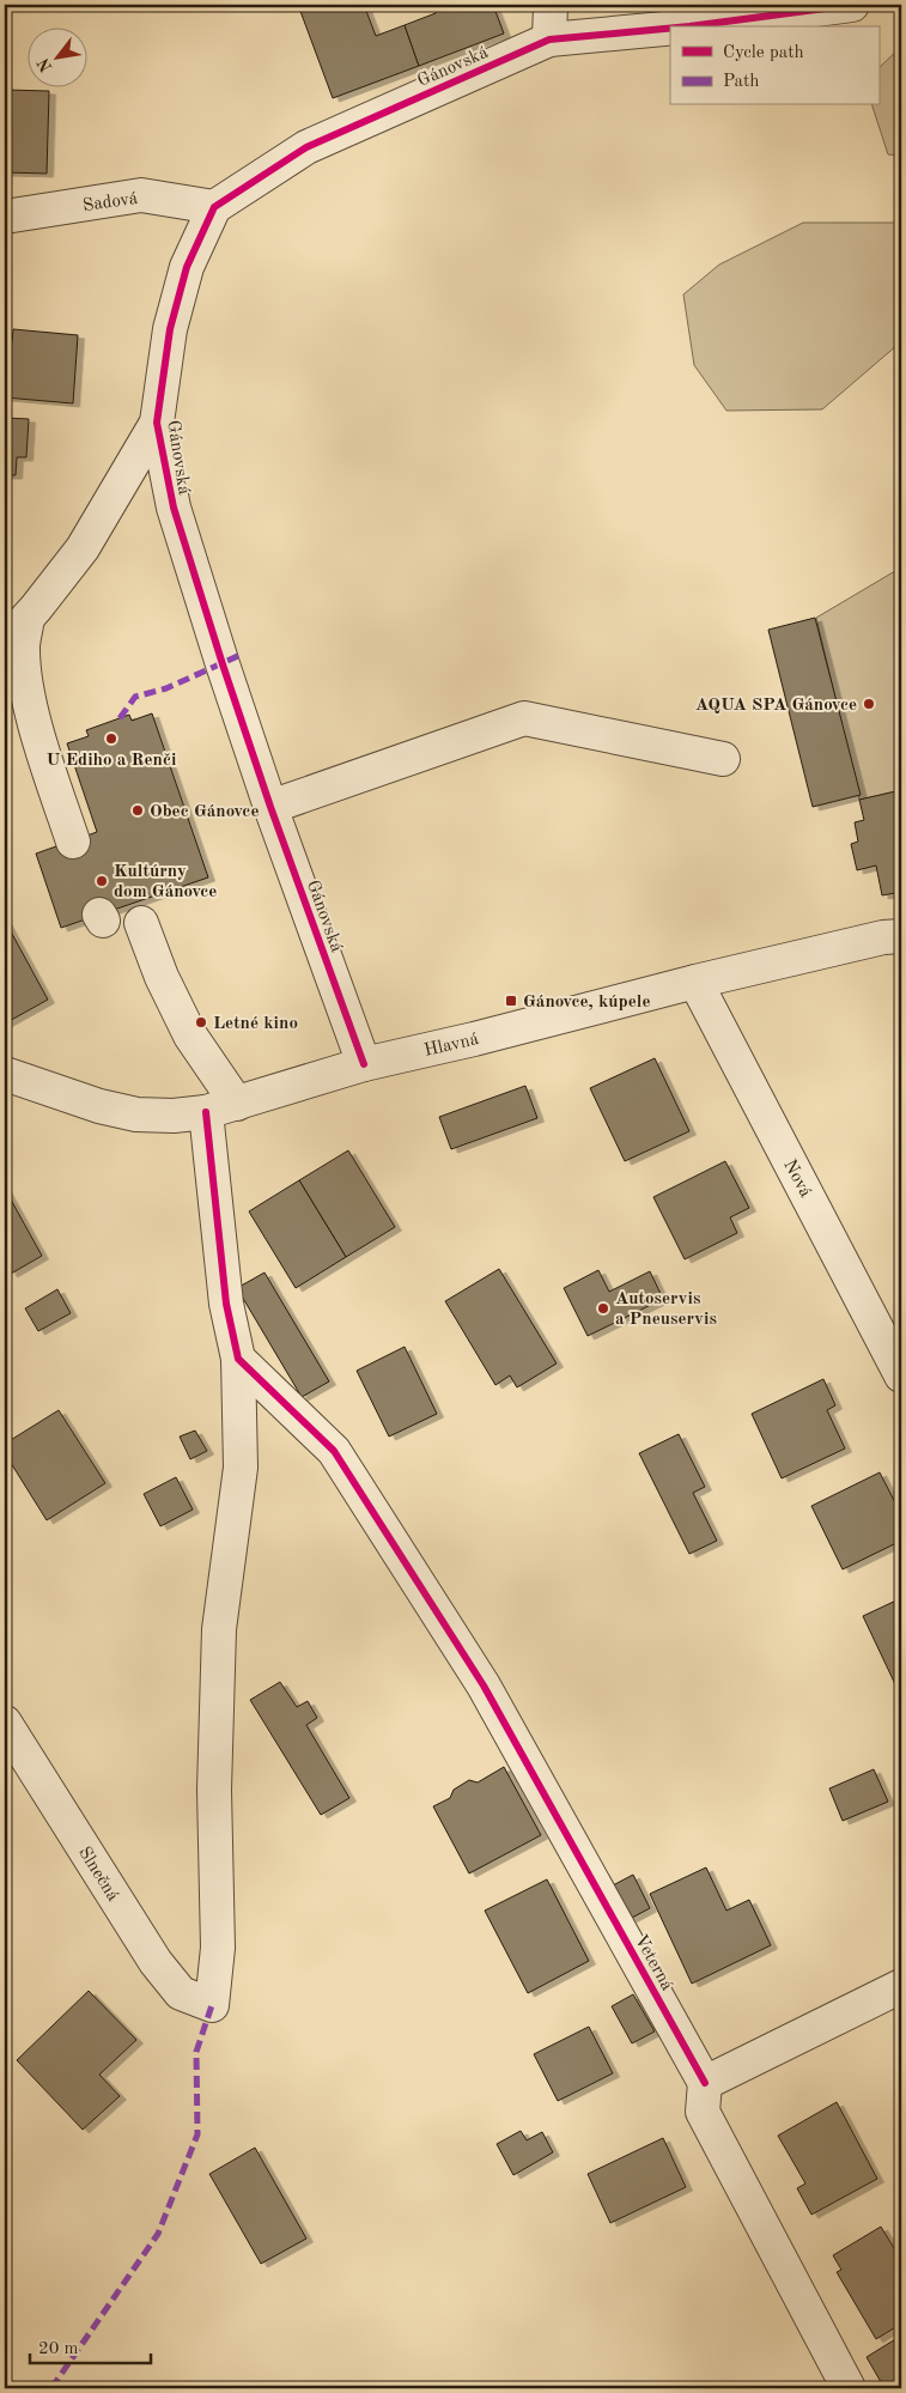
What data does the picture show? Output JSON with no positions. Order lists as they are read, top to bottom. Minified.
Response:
{"streets":{"street":["Gánovská","Sadová","Hlavná","Nová","Slnečná","Veterná"]},"crossings":[["Gánovská","Sadová"],["Gánovská","Hlavná"],["Hlavná","Nová"],["Slnečná","Veterná"]],"places":{"other":["AQUA SPA Gánovce","U Ediho a Renči","Obec Gánovce","Kultúrny dom Gánovce","Letné kino","Autoservis a Pneuservis"],"transit":["Gánovce, kúpele"]},"legend":["Cycle path","Path"],"scale_bar":"20 m","north":"bottom left"}
